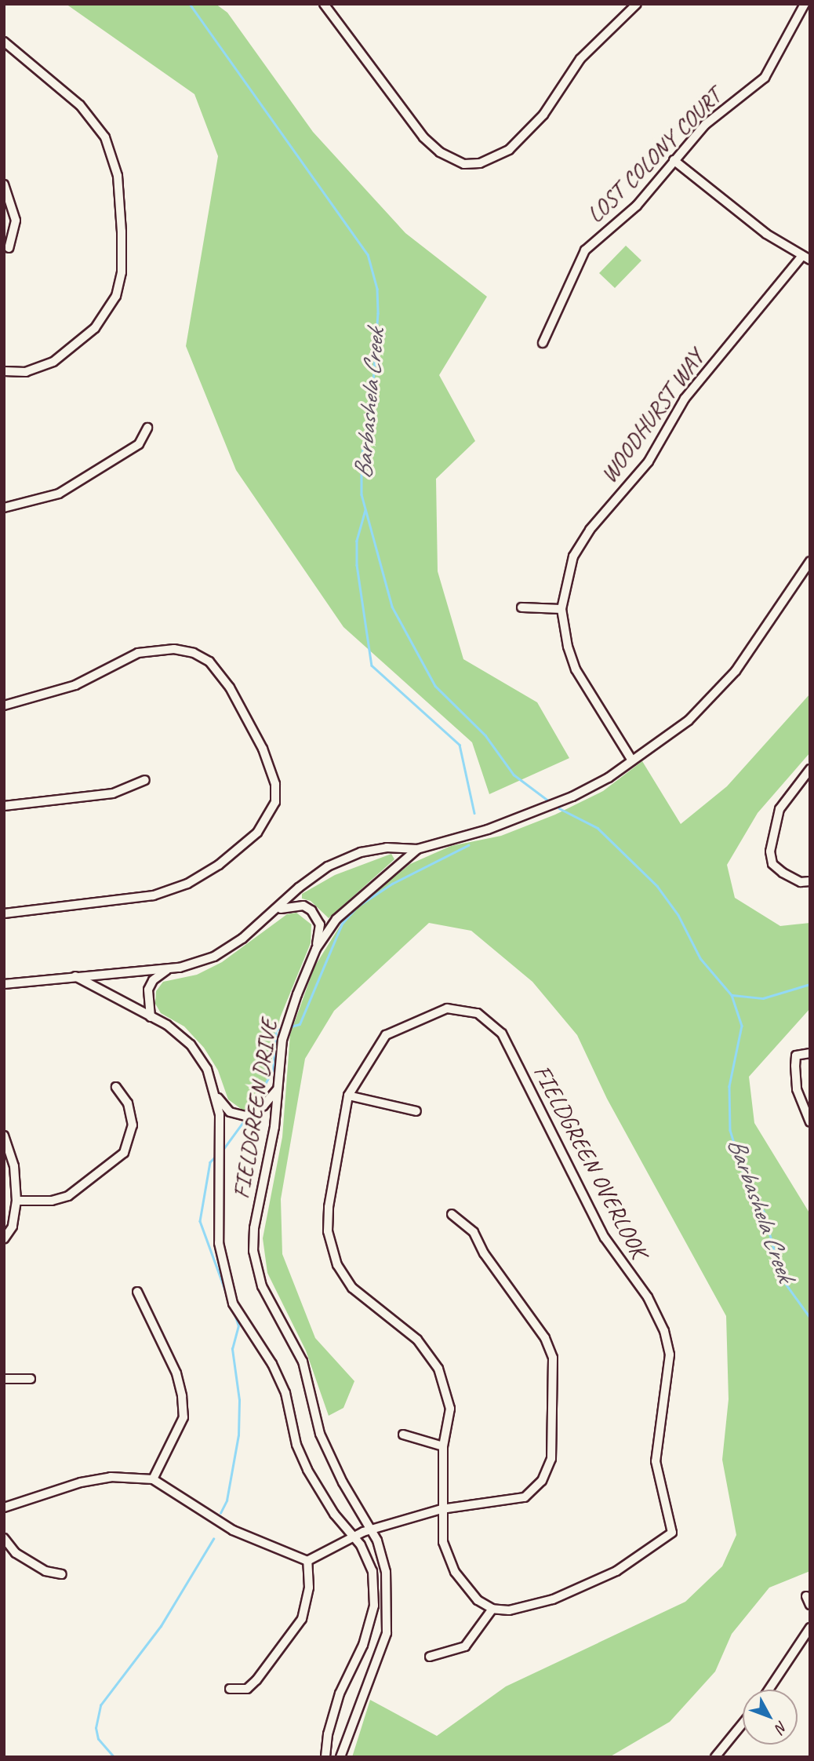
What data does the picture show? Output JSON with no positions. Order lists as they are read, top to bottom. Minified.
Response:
{"streets":{"street":["LOST COLONY COURT","WOODHURST WAY","FIELDGREEN DRIVE","FIELDGREEN OVERLOOK"]},"crossings":[["WOODHURST WAY","FIELDGREEN DRIVE"]],"water":["Barbashela Creek"],"north":"bottom right"}
